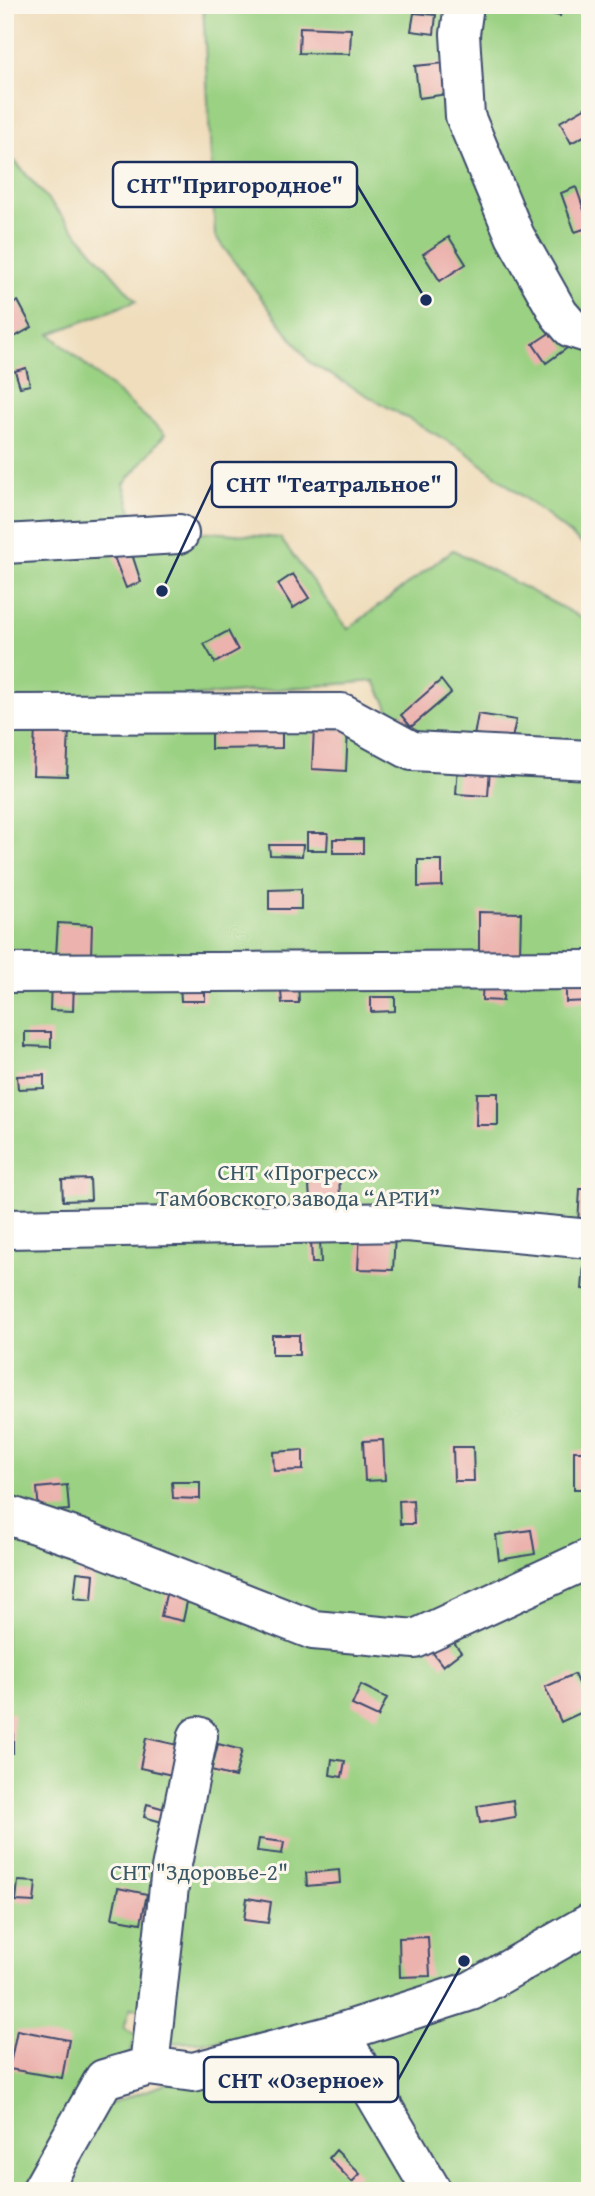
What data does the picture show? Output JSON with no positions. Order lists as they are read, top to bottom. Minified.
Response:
{"parks":["СНТ «Прогресс» Тамбовского завода “АРТИ”","СНТ \"Здоровье-2\""],"places":["СНТ\"Пригородное\"","СНТ \"Театральное\"","СНТ «Озерное»"]}
